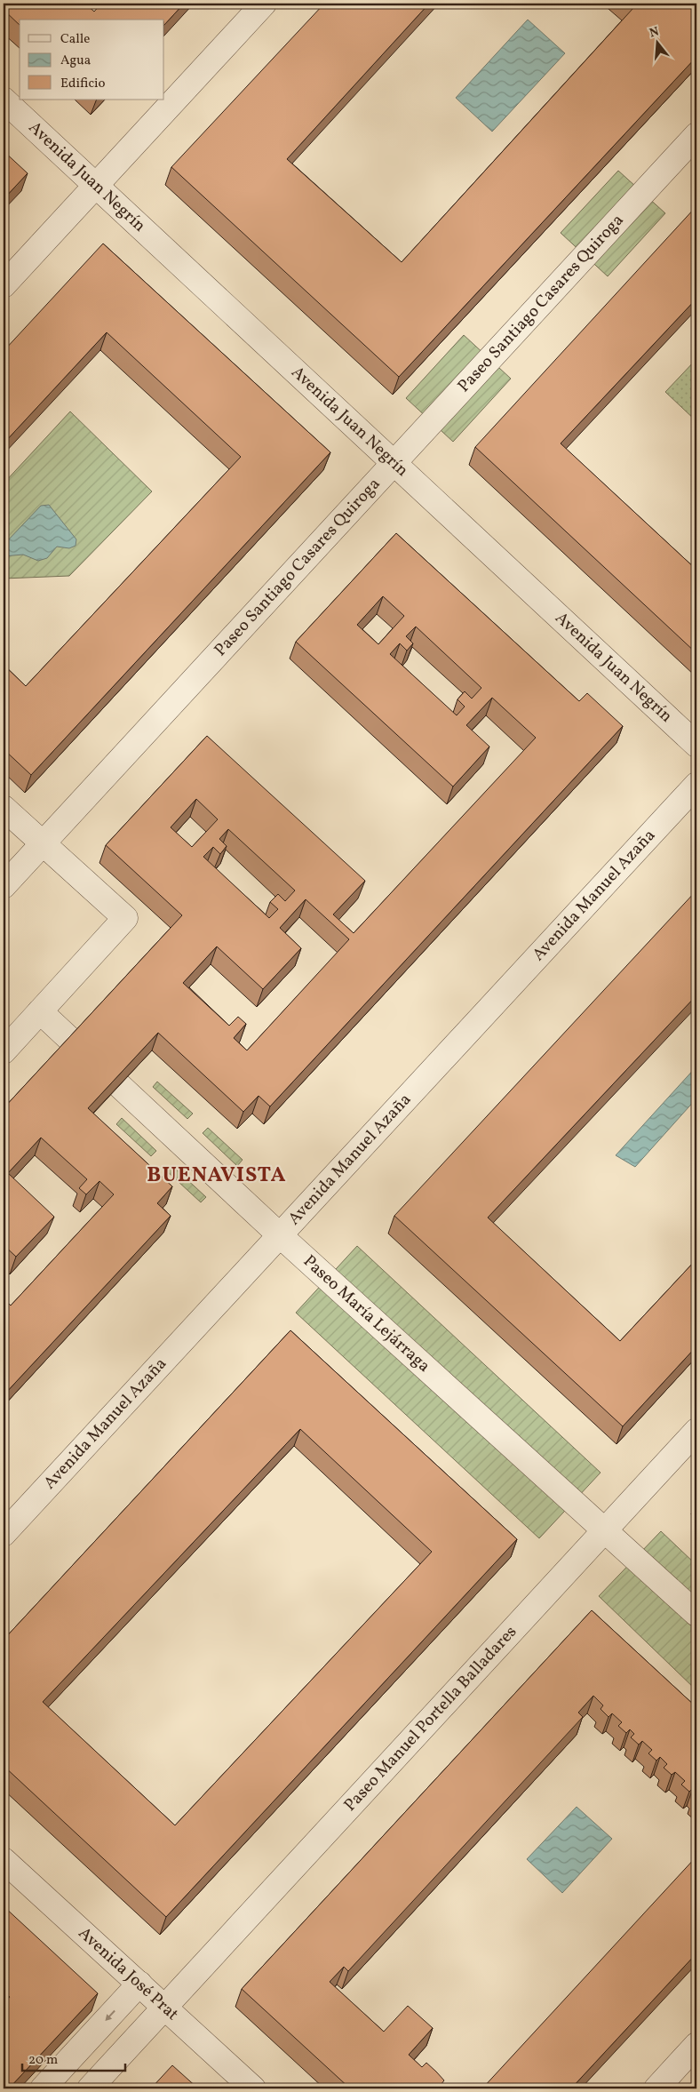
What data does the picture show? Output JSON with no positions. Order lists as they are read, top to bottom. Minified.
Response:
{"streets":{"street":["Avenida Juan Negrín","Paseo Santiago Casares Quiroga","Avenida Manuel Azaña","Paseo María Lejárraga","Paseo Manuel Portella Balladares","Avenida José Prat"]},"crossings":[["Avenida Juan Negrín","Paseo Santiago Casares Quiroga"],["Avenida Manuel Azaña","Paseo María Lejárraga"],["Paseo María Lejárraga","Paseo Manuel Portella Balladares"],["Paseo Manuel Portella Balladares","Avenida José Prat"]],"districts":["BUENAVISTA"],"legend":["Calle","Agua","Edificio"],"scale_bar":"20 m","north":"top"}
